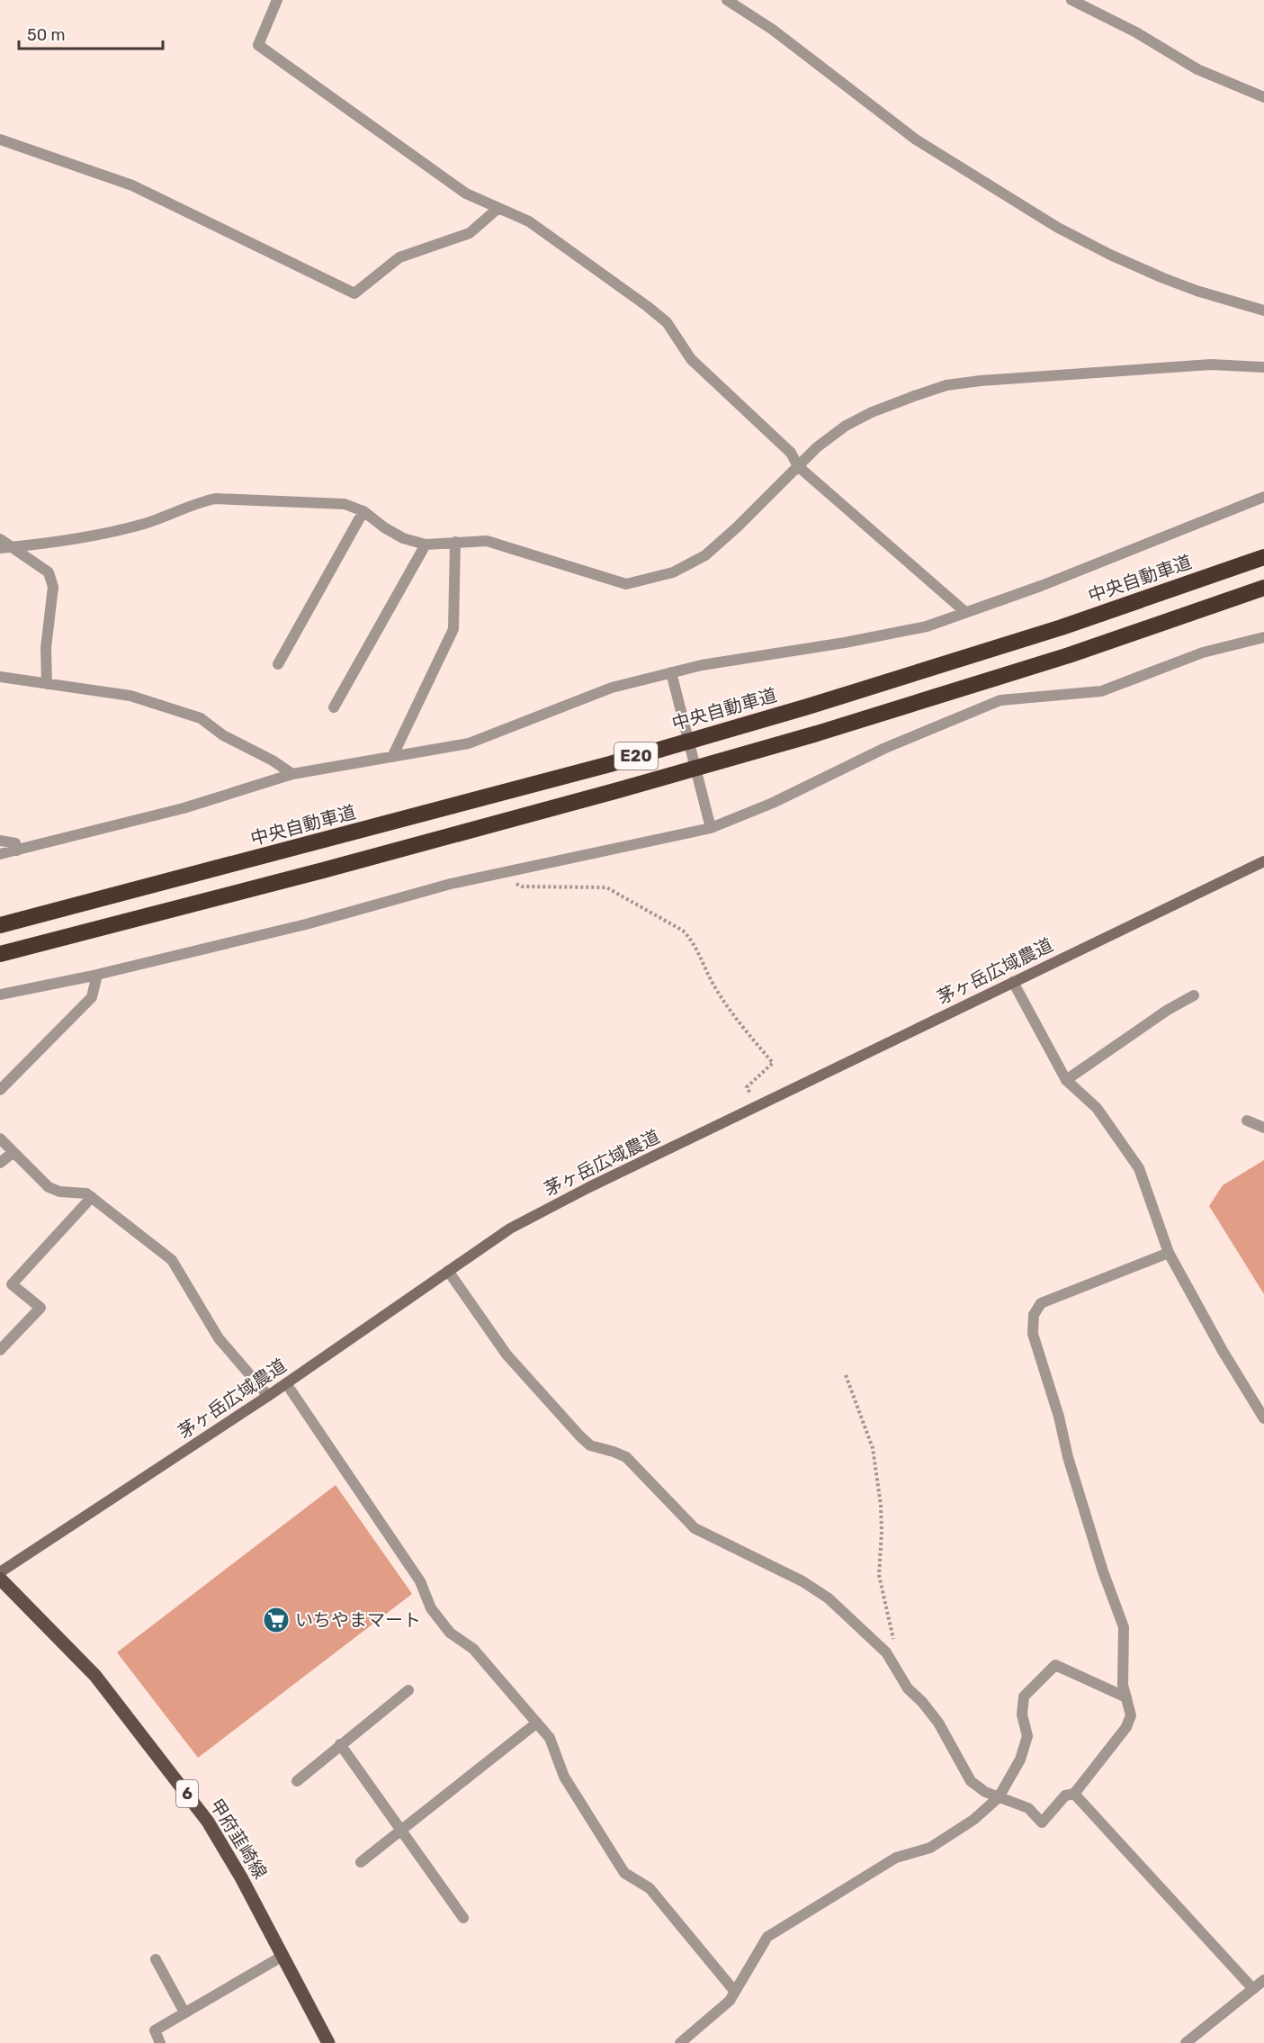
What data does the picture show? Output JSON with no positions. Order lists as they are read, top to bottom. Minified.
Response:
{"streets":{"highway":["中央自動車道","E20"],"main road":["6","甲府韮崎線"],"street":["茅ヶ岳広域農道"]},"places":{"supermarket":["いちやまマート"]},"scale_bar":"50 m"}
